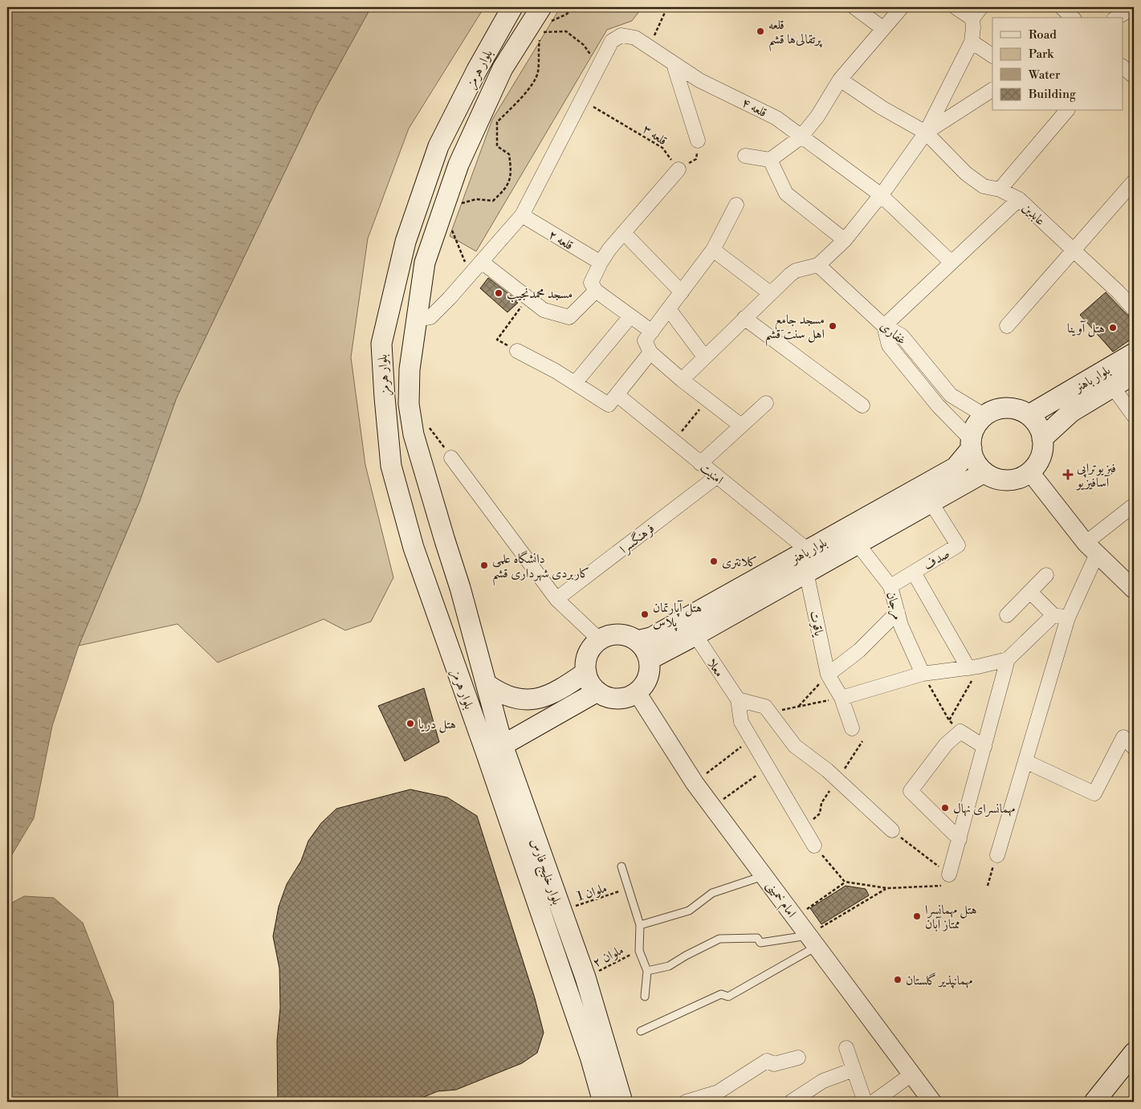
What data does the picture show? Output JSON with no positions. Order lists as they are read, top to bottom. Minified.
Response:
{"streets":{"main road":["بلوار هرمز","بلوار باهنر","بلوار خلیج فارس"],"street":["قلعه ۴","عابدین","قلعه ۲","غفاری","امنیت","فرهنگسرا","صدف","مرجان","یاقوت","معلا","امام خمینی"],"path":["قلعه ۳","ملوان 1","ملوان ۲"]},"crossings":[["بلوار هرمز","بلوار خلیج فارس"],["غفاری","بلوار باهنر"],["بلوار باهنر","امنیت"],["بلوار باهنر","صدف"],["بلوار باهنر","مرجان"],["بلوار باهنر","یاقوت"],["بلوار باهنر","معلا"],["بلوار باهنر","امام خمینی"],["امنیت","فرهنگسرا"],["صدف","مرجان"],["بلوار خلیج فارس","ملوان 1"],["بلوار خلیج فارس","ملوان ۲"]],"places":{"other":["قلعه پرتقالی‌ها قشم","مسجد محمدنجیب","مسجد جامع اهل سنت قشم","هتل آوینا","کلانتری","دانشگاه علمی کاربردی شهرداری قشم","هتل آپارتمان پلاس","هتل دریا","مهمانسرای نهال","هتل مهمانسرا ممتاز آبان","مهمانپذیر گلستان"],"health":["فیزیوتراپی آسافیزیو"]},"legend":["Road","Park","Water","Building"]}
